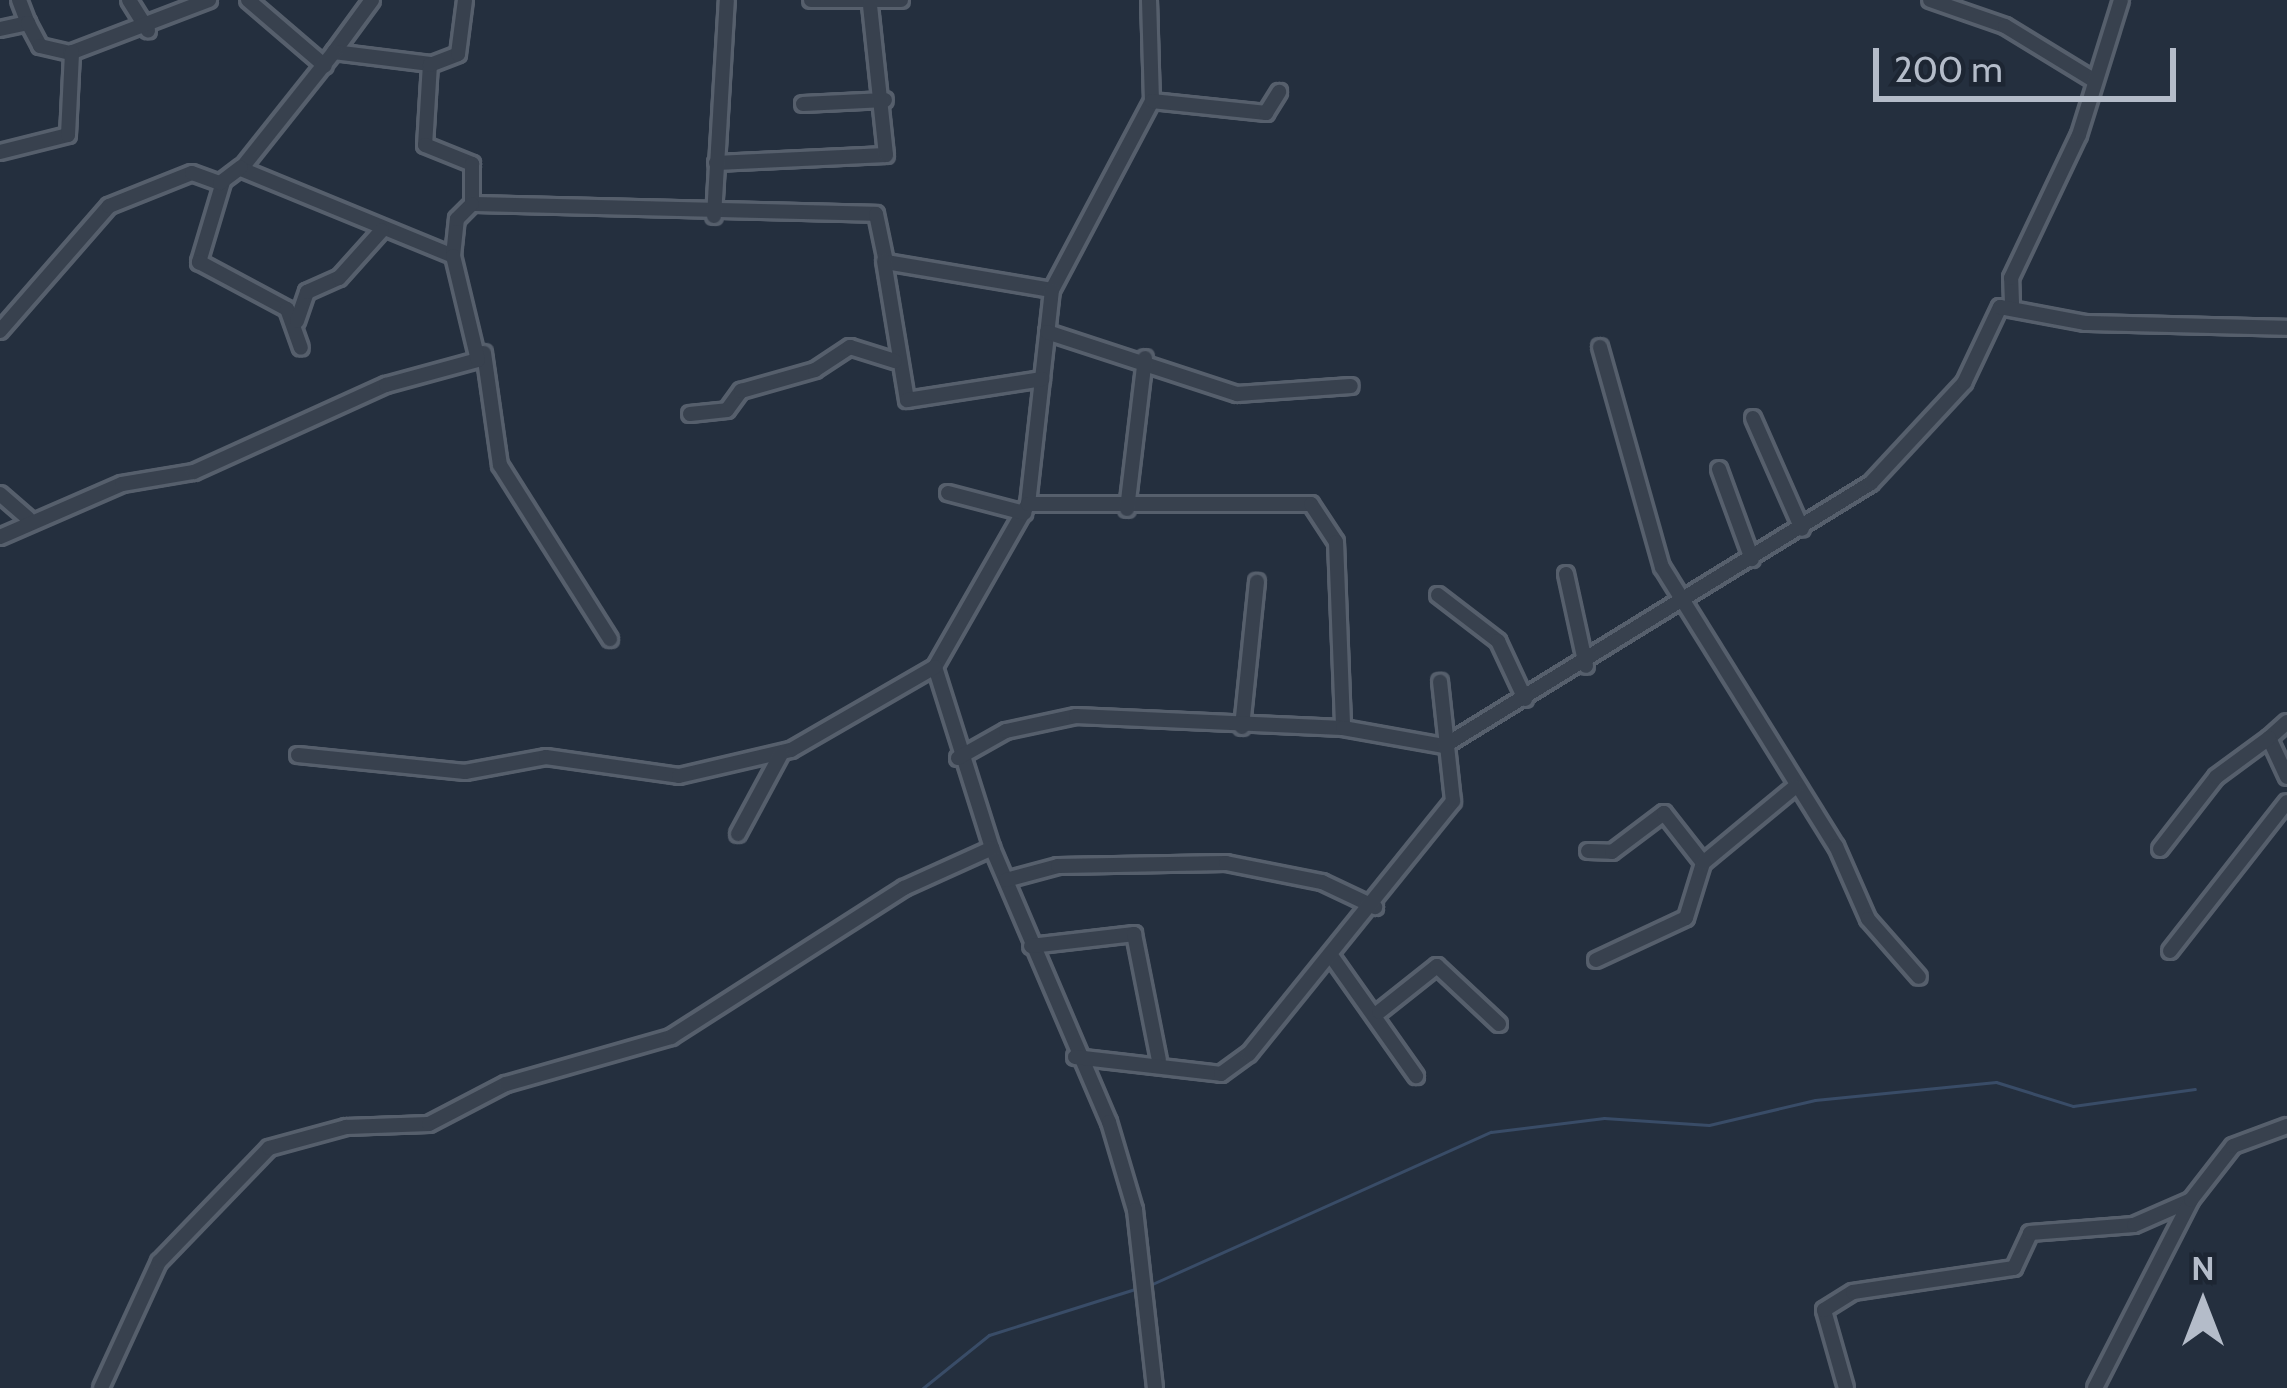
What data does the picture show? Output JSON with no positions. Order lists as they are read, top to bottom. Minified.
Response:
{"scale_bar":"200 m","north":"top"}
